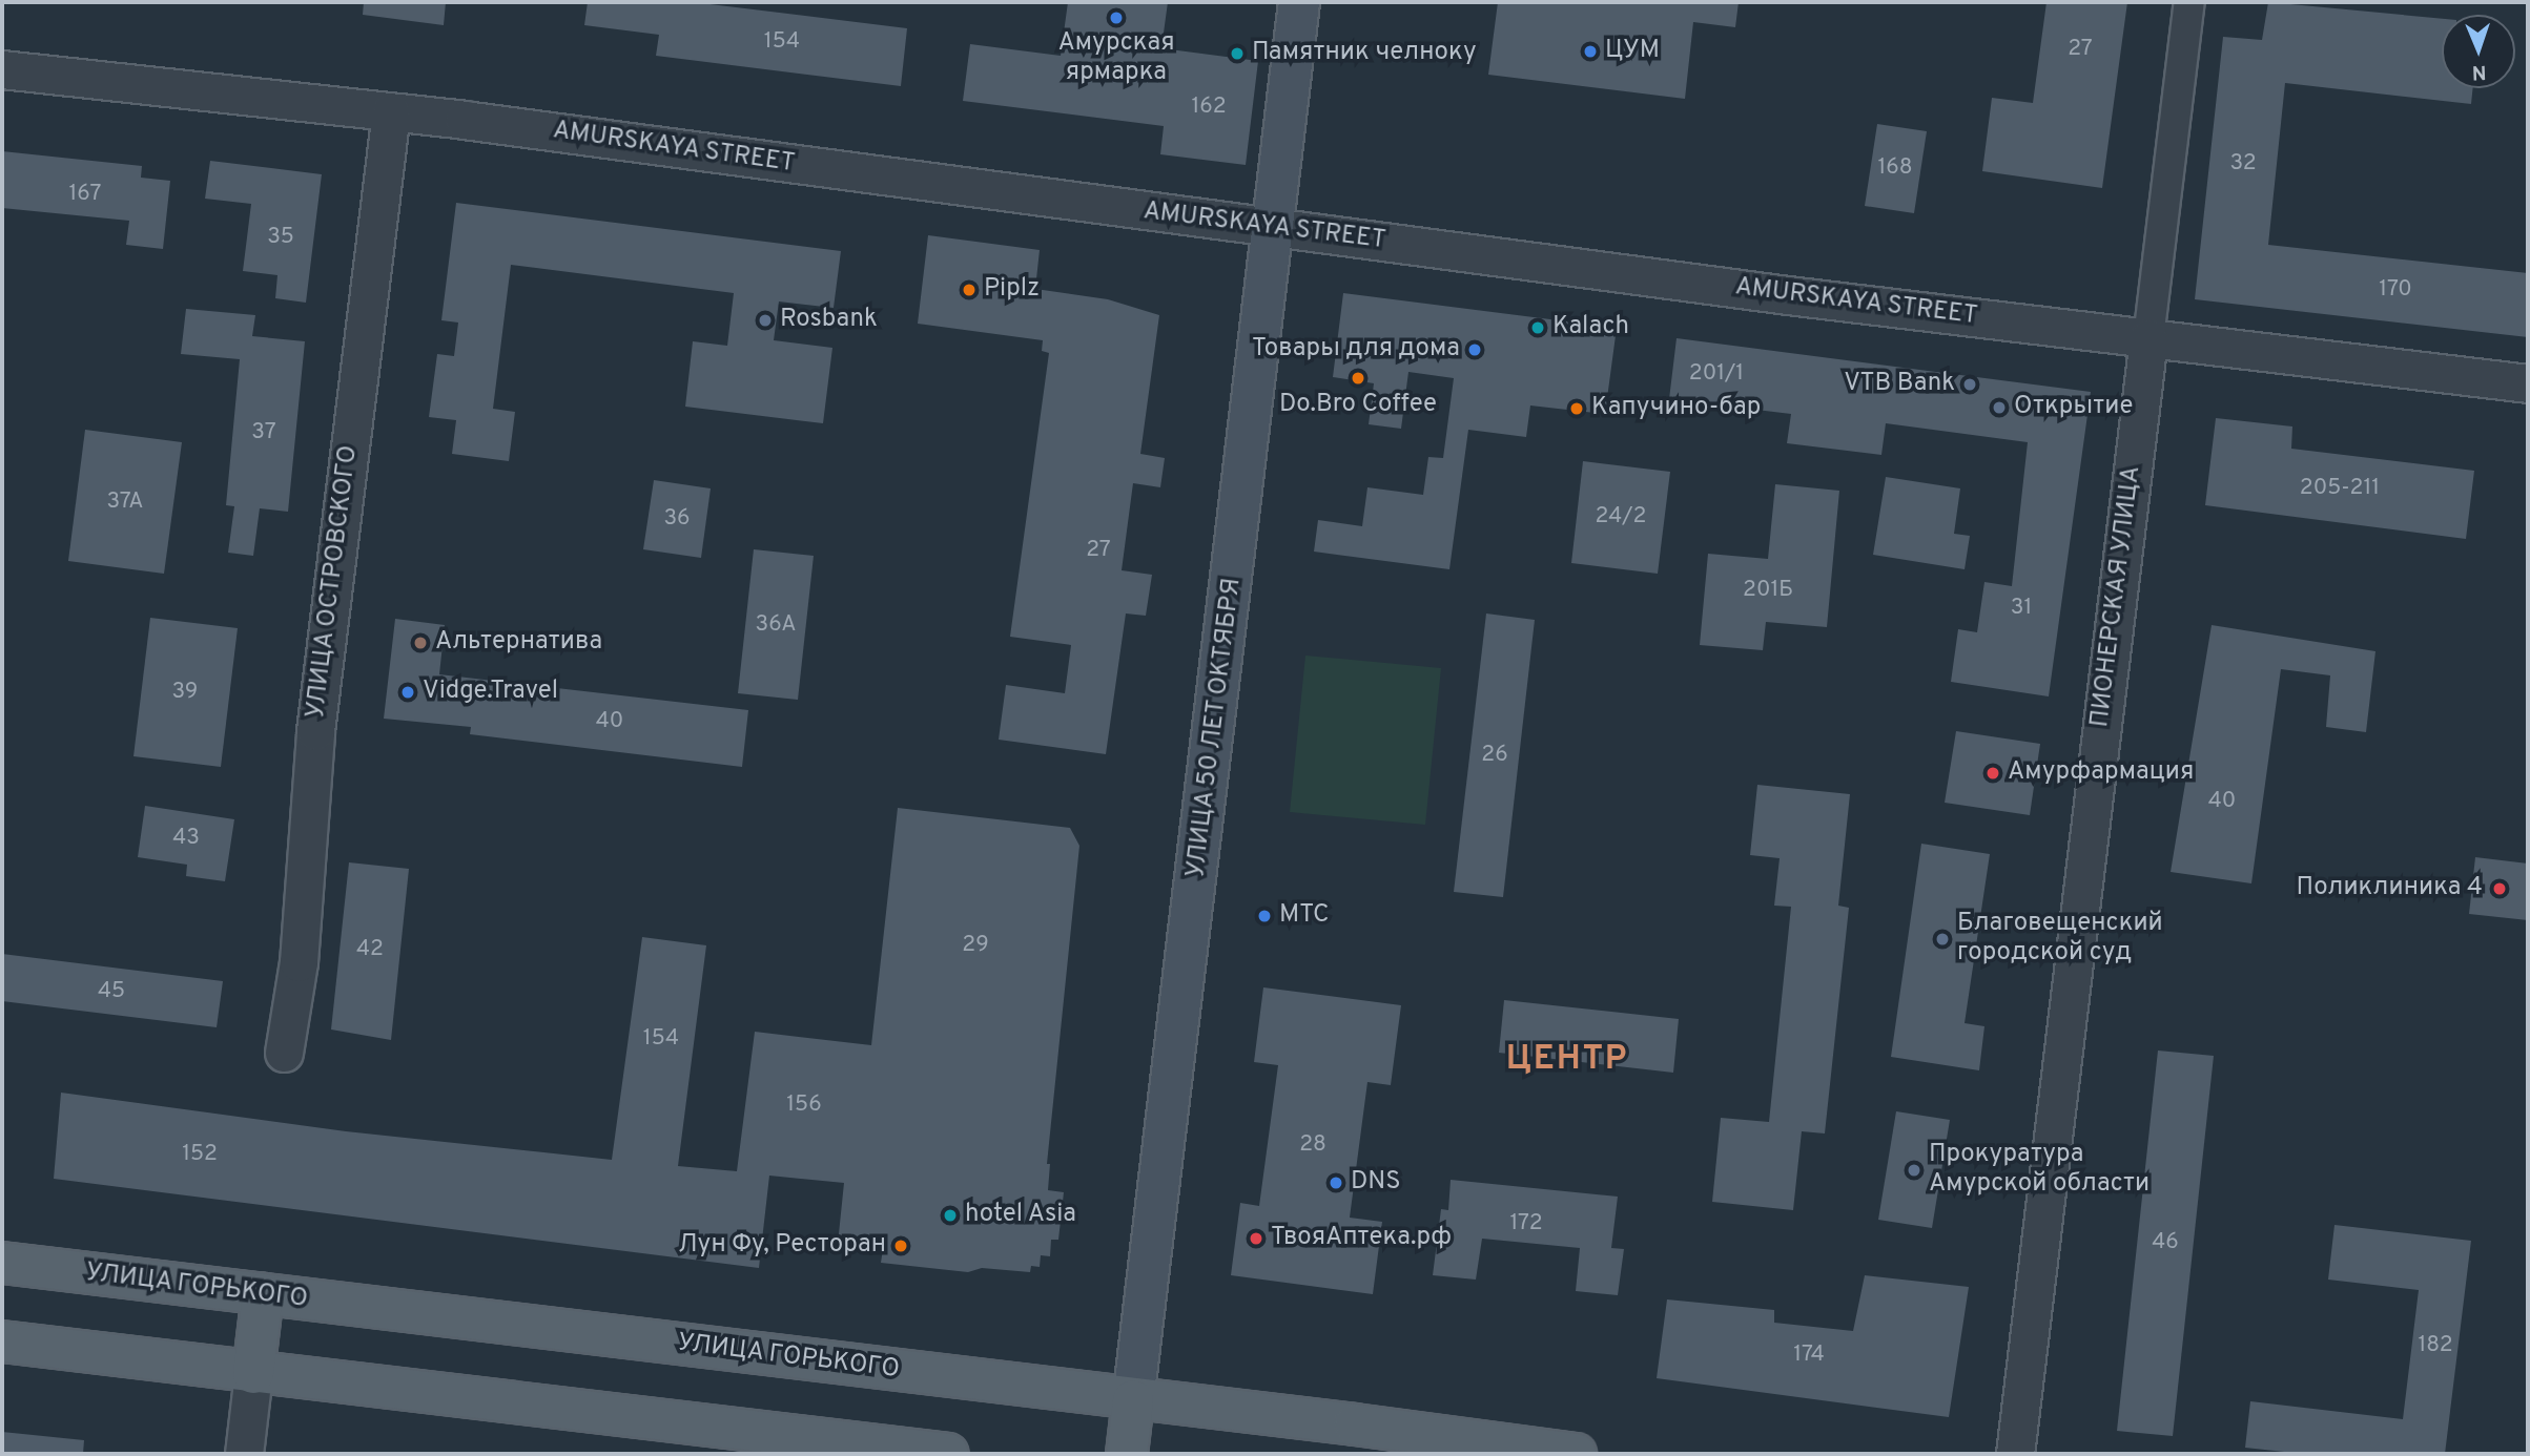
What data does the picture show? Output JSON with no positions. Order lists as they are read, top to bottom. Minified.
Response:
{"streets":{"main road":["УЛИЦА 50 ЛЕТ ОКТЯБРЯ","УЛИЦА ГОРЬКОГО"],"street":["AMURSKAYA STREET","УЛИЦА ОСТРОВСКОГО","ПИОНЕРСКАЯ УЛИЦА"]},"crossings":[["AMURSKAYA STREET","УЛИЦА ОСТРОВСКОГО"],["AMURSKAYA STREET","ПИОНЕРСКАЯ УЛИЦА"],["AMURSKAYA STREET","УЛИЦА 50 ЛЕТ ОКТЯБРЯ"],["УЛИЦА 50 ЛЕТ ОКТЯБРЯ","УЛИЦА ГОРЬКОГО"]],"districts":["ЦЕНТР"],"places":["Амурская ярмарка","ЦУМ","Памятник челноку","Piplz","Rosbank","Kalach","Товары для дома","Do.Bro Coffee","VTB Bank","Открытие","Капучино-бар","Альтернатива","Vidge.Travel","Амурфармация","Поликлиника 4","МТС","Благовещенский городской суд","Прокуратура Амурской области","DNS","hotel Asia","ТвояАптека.рф","Лун Фу, Ресторан"],"house_numbers":["154","27","162","32","168","167","35","170","201/1","37","205-211","37А","24/2","36","27","201Б","31","36А","39","40","26","40","43","29","42","45","154","156","28","152","172","46","182","174"],"north":"bottom"}
